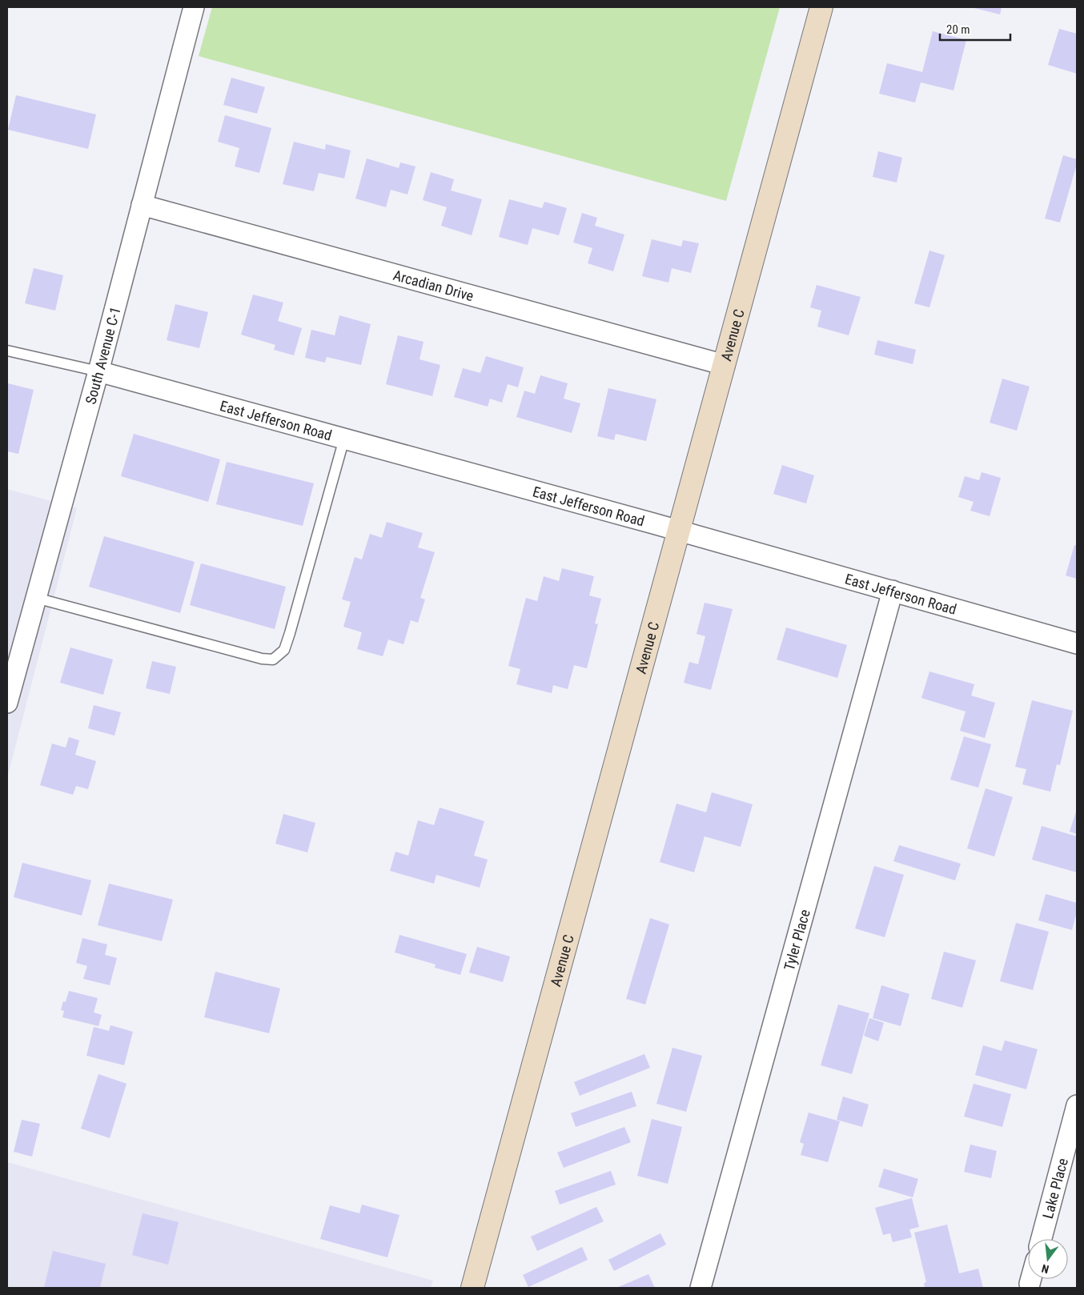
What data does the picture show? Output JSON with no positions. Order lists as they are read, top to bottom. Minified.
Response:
{"streets":{"main road":["Avenue C"],"street":["Arcadian Drive","South Avenue C-1","East Jefferson Road","Tyler Place","Lake Place"]},"crossings":[["Arcadian Drive","Avenue C"],["Arcadian Drive","South Avenue C-1"],["Avenue C","East Jefferson Road"],["South Avenue C-1","East Jefferson Road"],["East Jefferson Road","Tyler Place"]],"scale_bar":"20 m","north":"bottom"}
